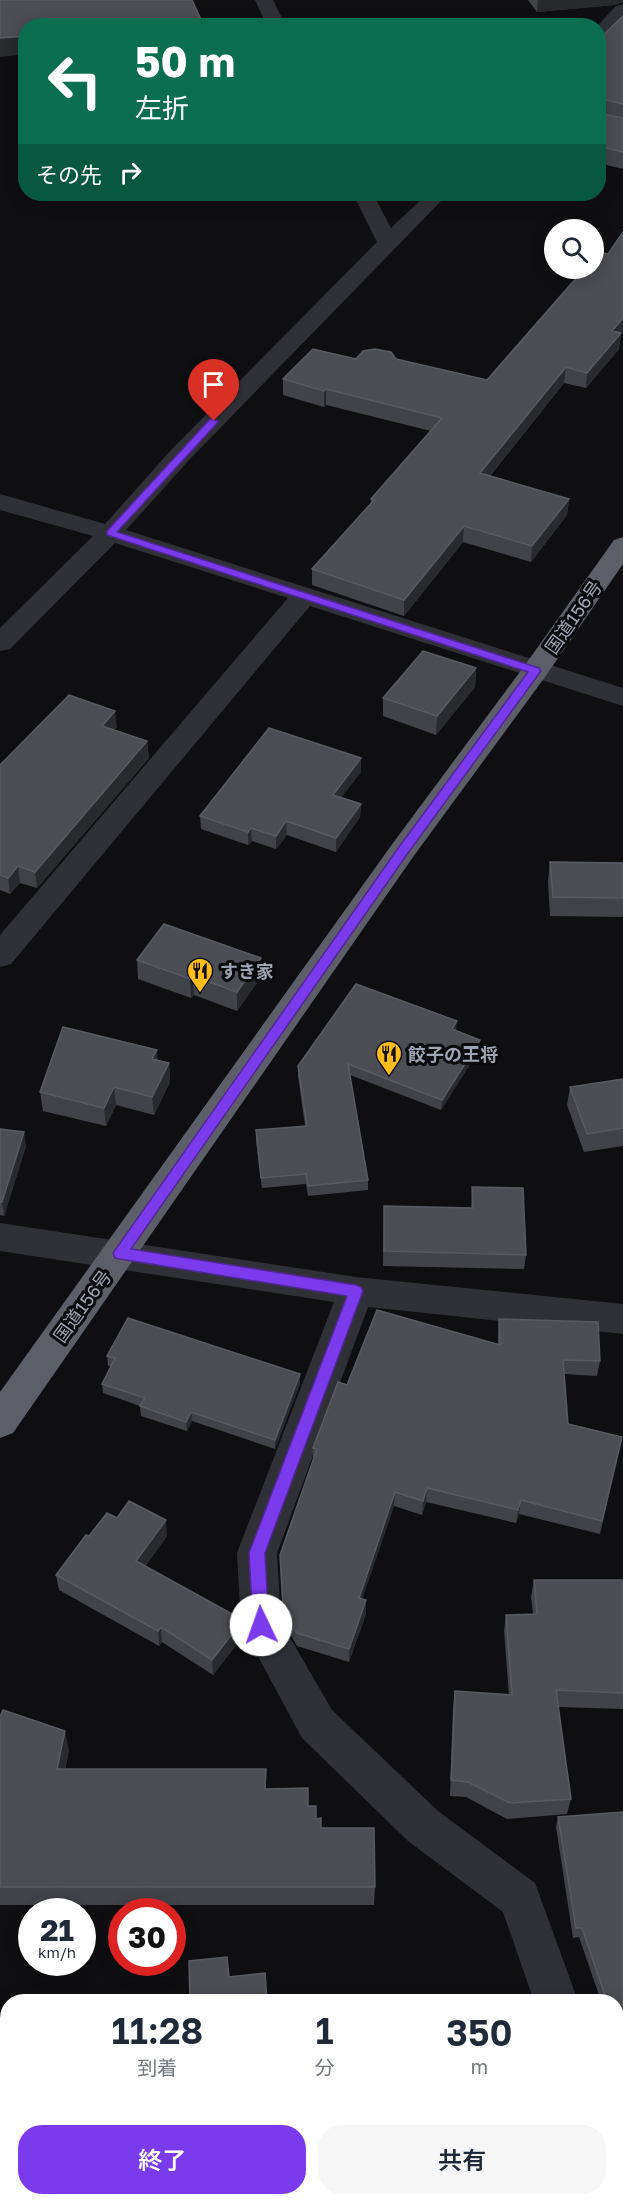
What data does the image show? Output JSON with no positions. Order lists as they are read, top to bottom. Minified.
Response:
{"streets":{"highway":["国道156号"]},"places":{"restaurant":["すき家","餃子の王将"]},"page":{"turn":["50 m","左折"],"then":"その先","speed":"21 km/h","limit":"30","eta":["11:28","到着","1","分","350","m"],"buttons":["終了","共有"]}}
